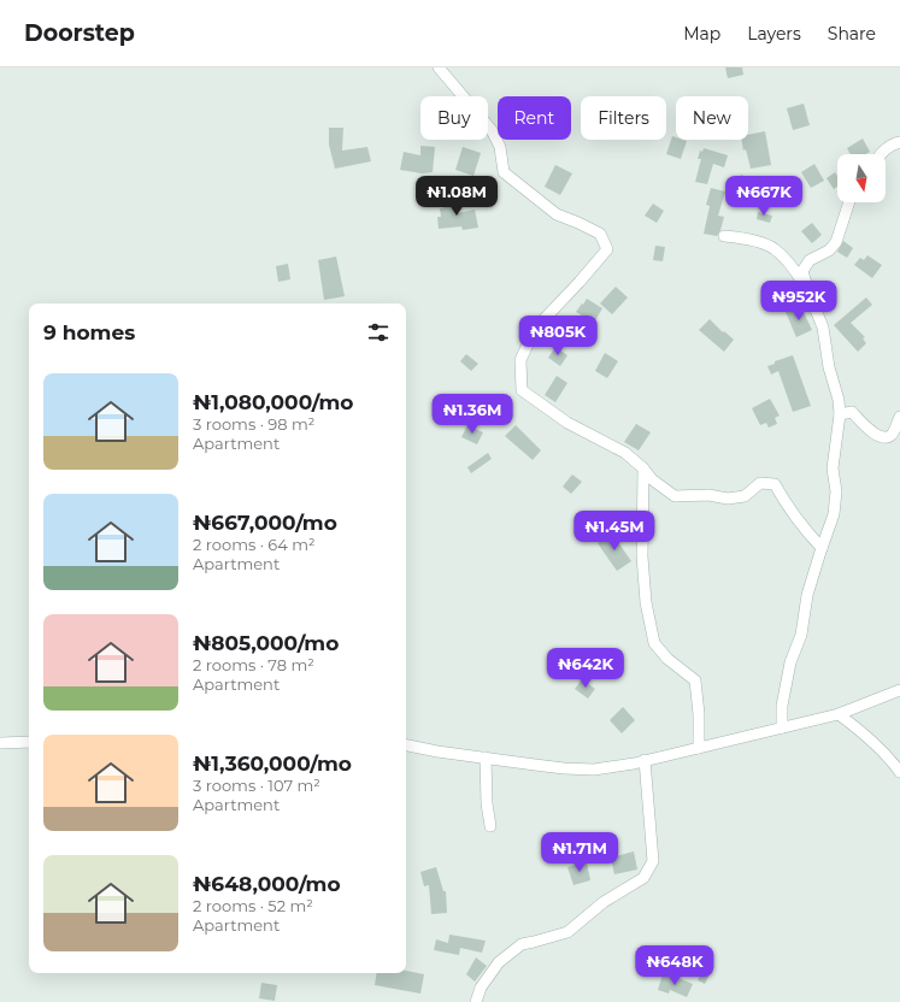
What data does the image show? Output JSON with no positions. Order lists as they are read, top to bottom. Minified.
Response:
{"north":"bottom","page":{"header":"Doorstep","nav":["Map","Layers","Share"],"chip":["Buy","Rent","Filters","New"],"price":["₦1.08M","₦667K","₦952K","₦805K","₦1.36M","₦1.45M","₦642K","₦1.71M","₦648K"],"heading":"9 homes","list":[{"name":"₦1,080,000/mo","note":"3 rooms · 98 m² · Apartment"},{"name":"₦667,000/mo","note":"2 rooms · 64 m² · Apartment"},{"name":"₦805,000/mo","note":"2 rooms · 78 m² · Apartment"},{"name":"₦1,360,000/mo","note":"3 rooms · 107 m² · Apartment"},{"name":"₦648,000/mo","note":"2 rooms · 52 m² · Apartment"}]}}
